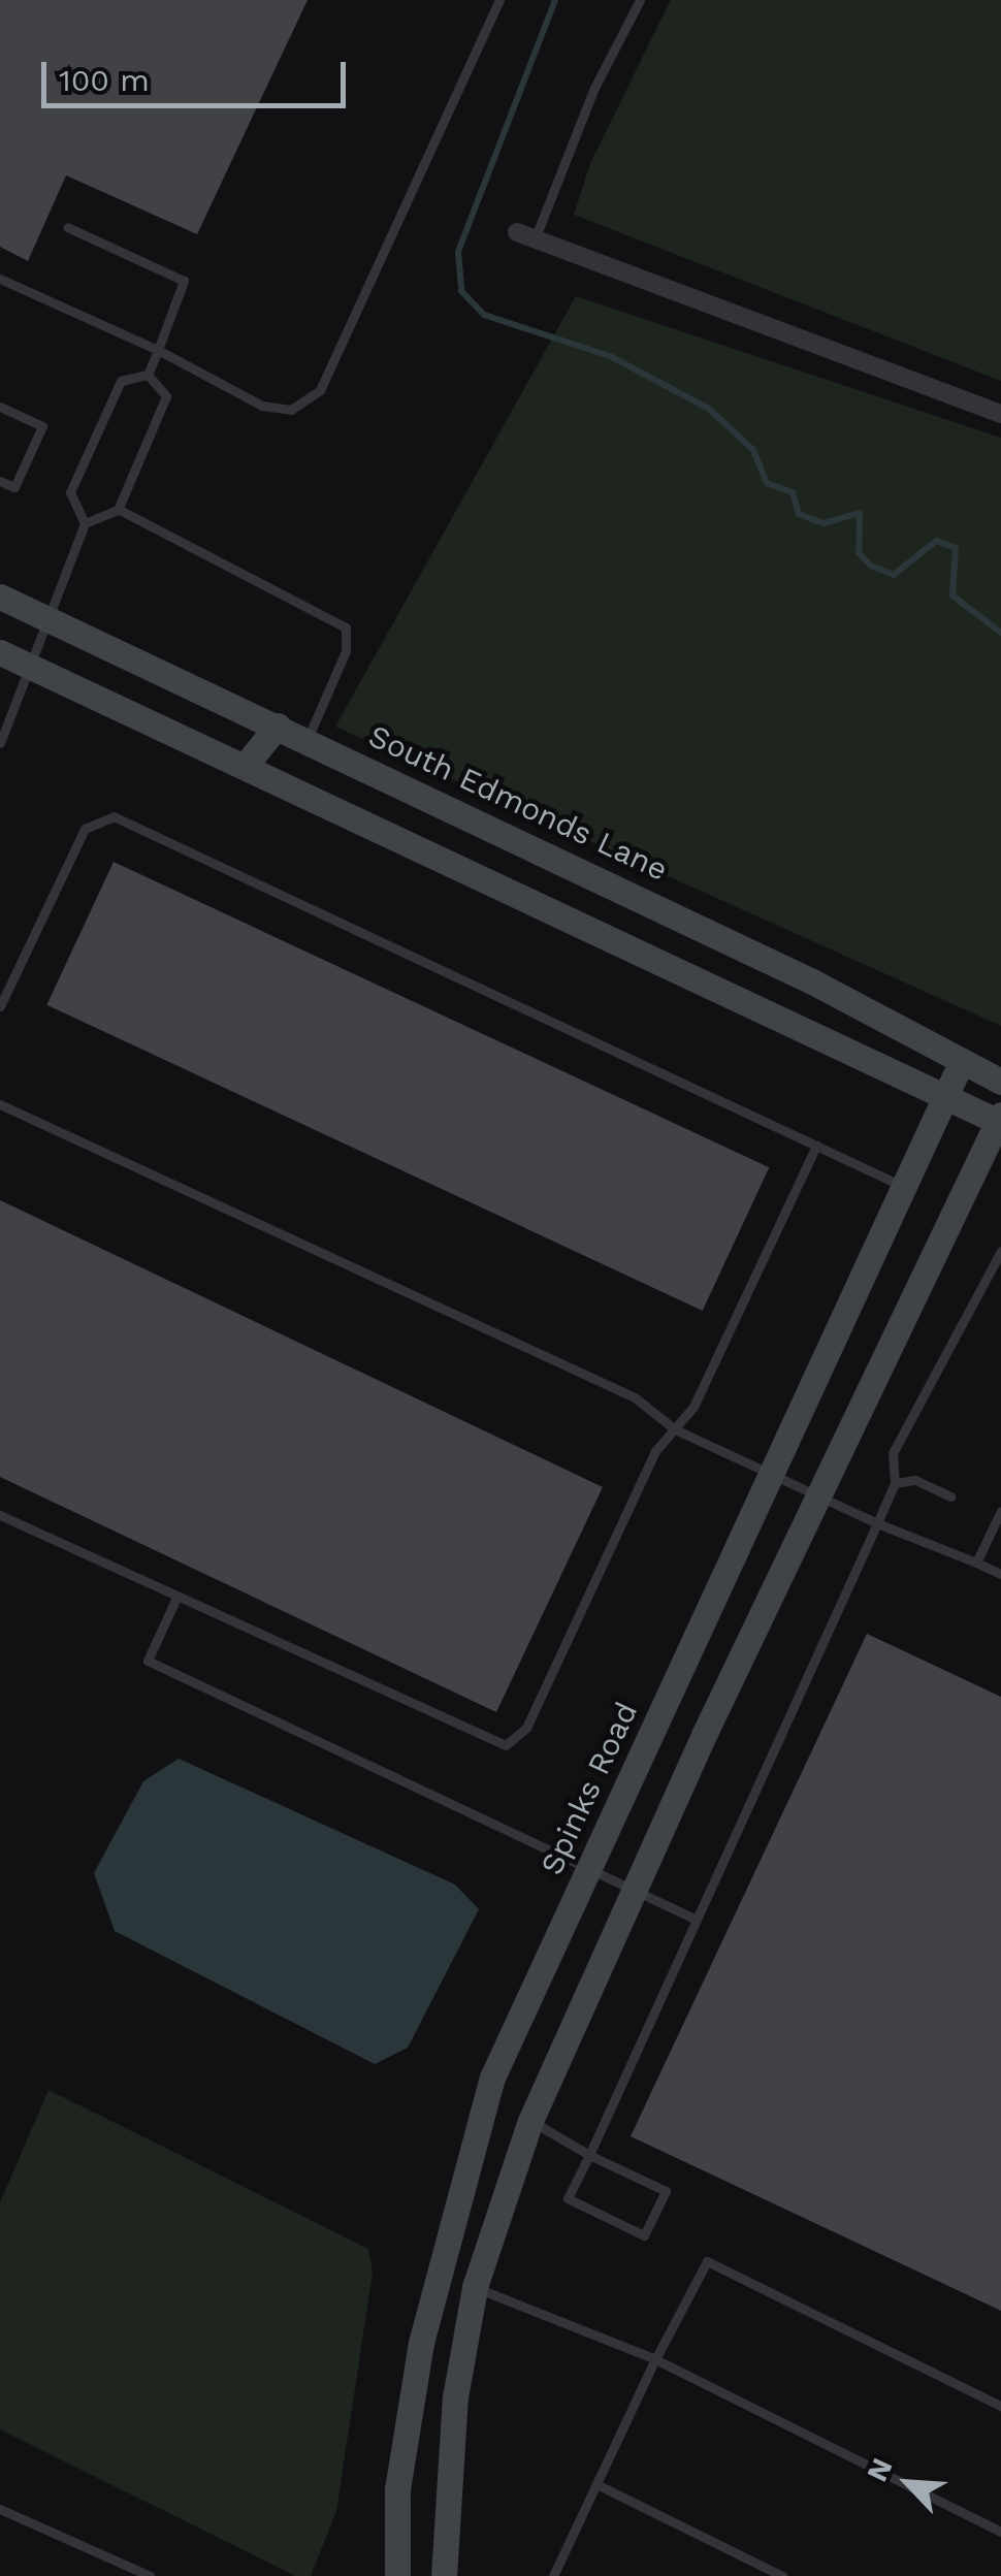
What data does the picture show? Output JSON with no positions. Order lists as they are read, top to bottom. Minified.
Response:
{"streets":{"main road":["South Edmonds Lane","Spinks Road"]},"crossings":[["South Edmonds Lane","Spinks Road"]],"scale_bar":"100 m","north":"top left"}
